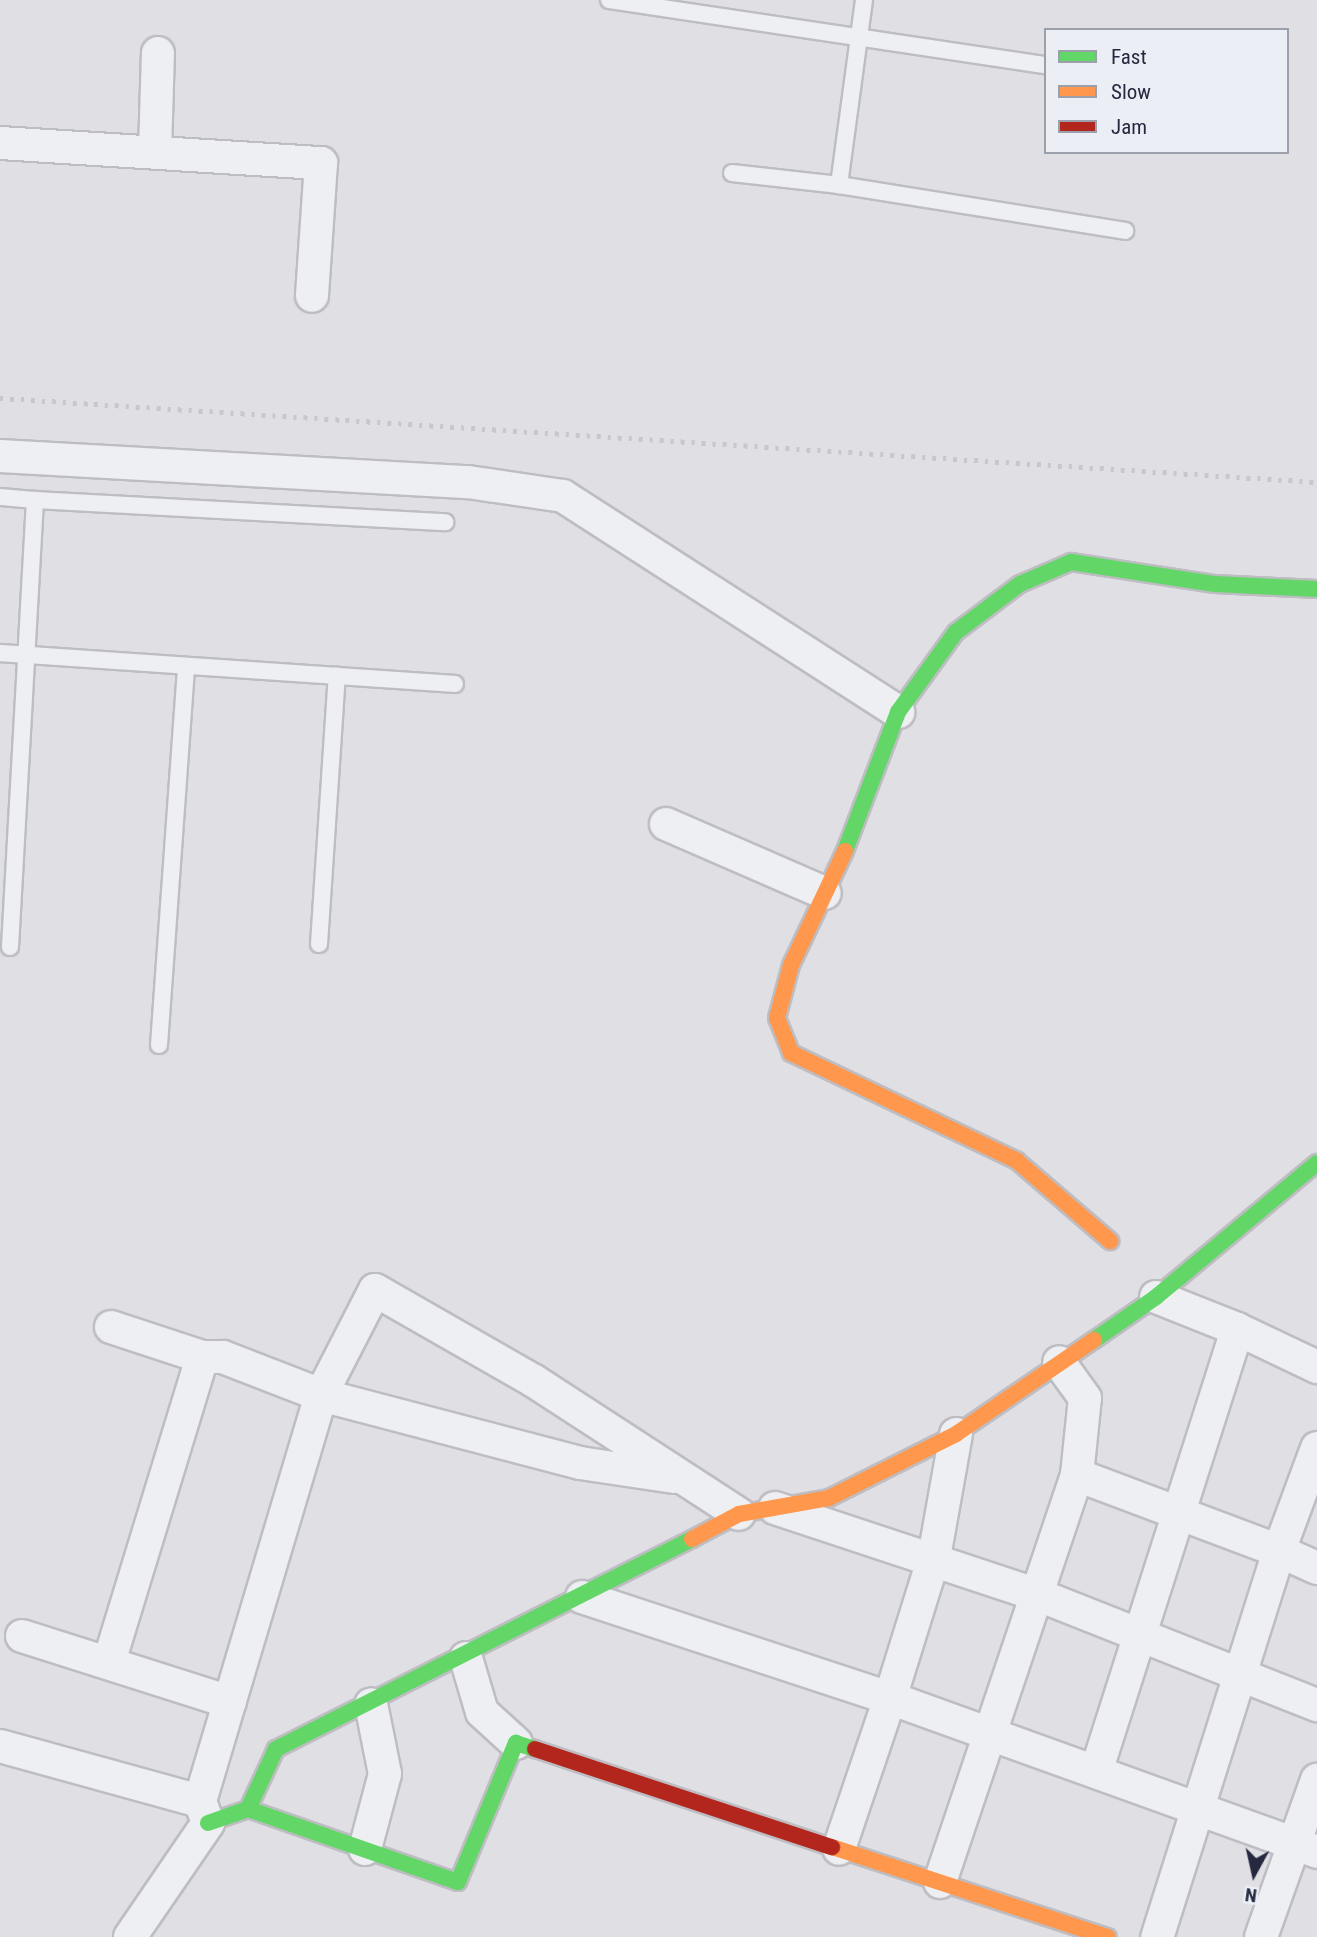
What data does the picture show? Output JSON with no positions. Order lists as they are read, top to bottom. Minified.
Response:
{"legend":["Fast","Slow","Jam"],"north":"bottom"}
